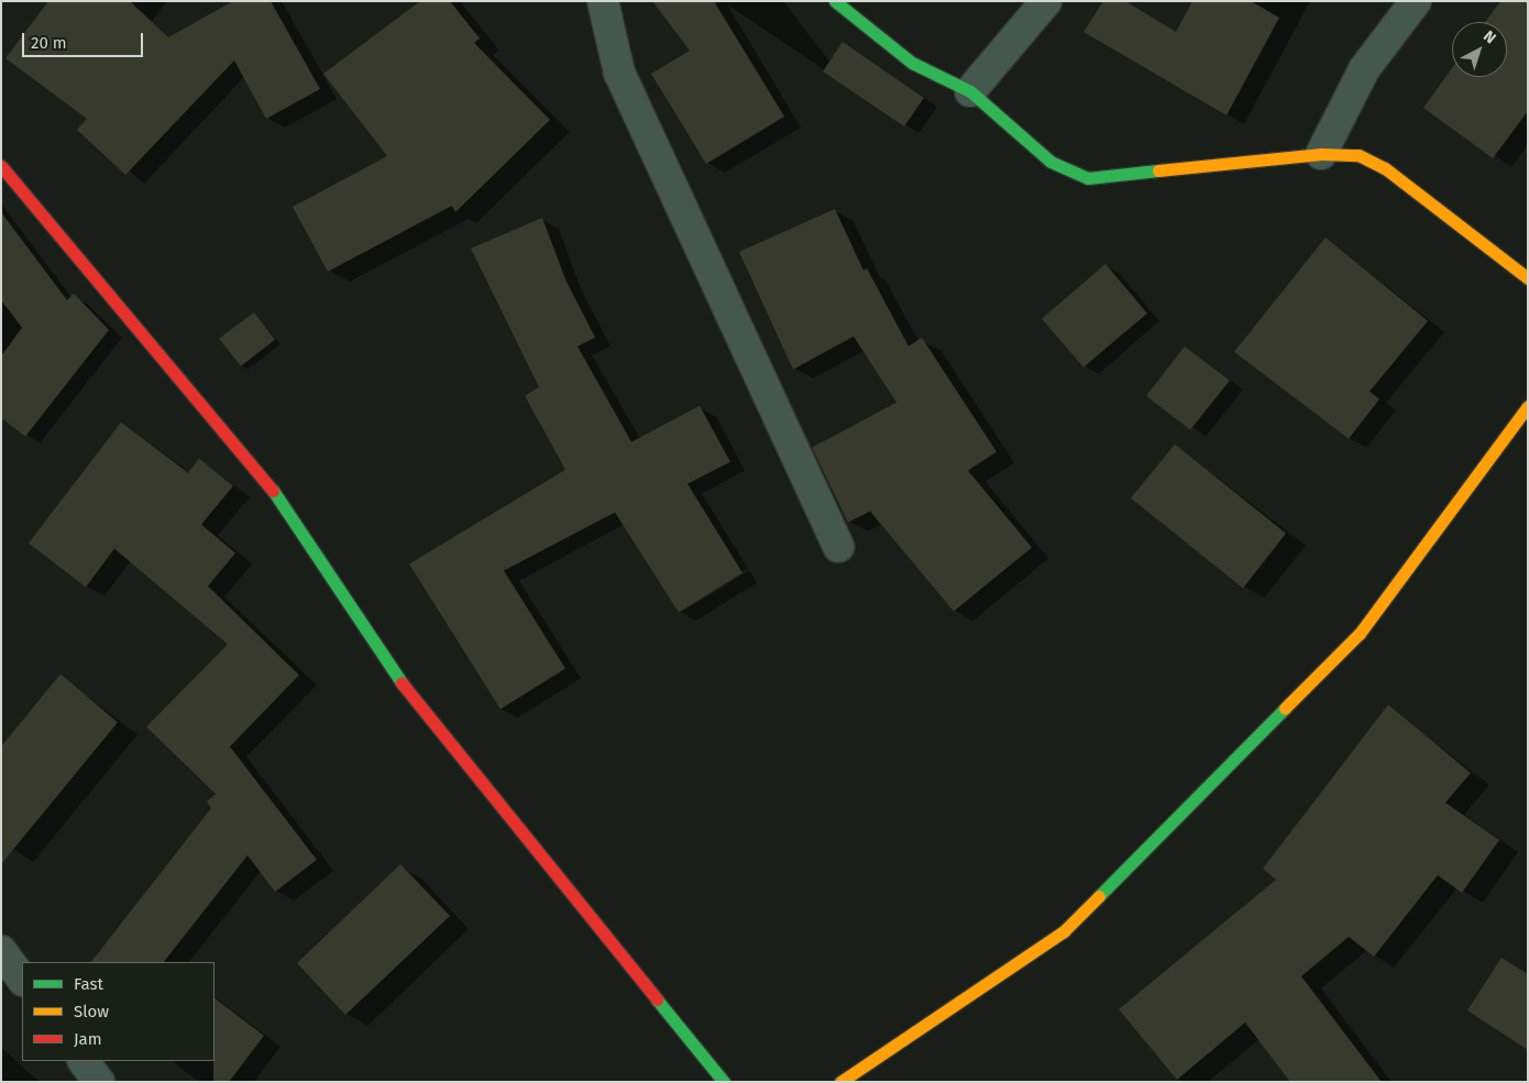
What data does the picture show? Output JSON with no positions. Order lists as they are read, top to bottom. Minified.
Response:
{"legend":["Fast","Slow","Jam"],"scale_bar":"20 m","north":"top right"}
